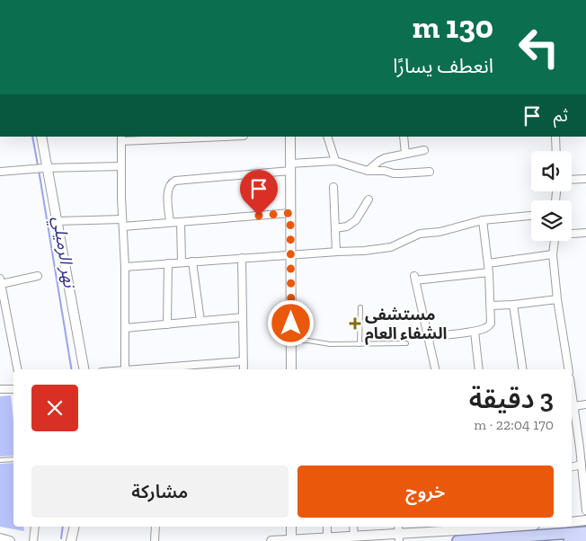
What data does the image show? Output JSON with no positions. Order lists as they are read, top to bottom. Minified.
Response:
{"water":["نهر الرميلي"],"places":{"health":["مستشفى الشفاء العام"]},"page":{"turn":["130 m","انعطف يسارًا"],"then":"ثم","heading":["3 دقيقة","170 m · 22:04"],"buttons":["خروج","مشاركة"]}}
